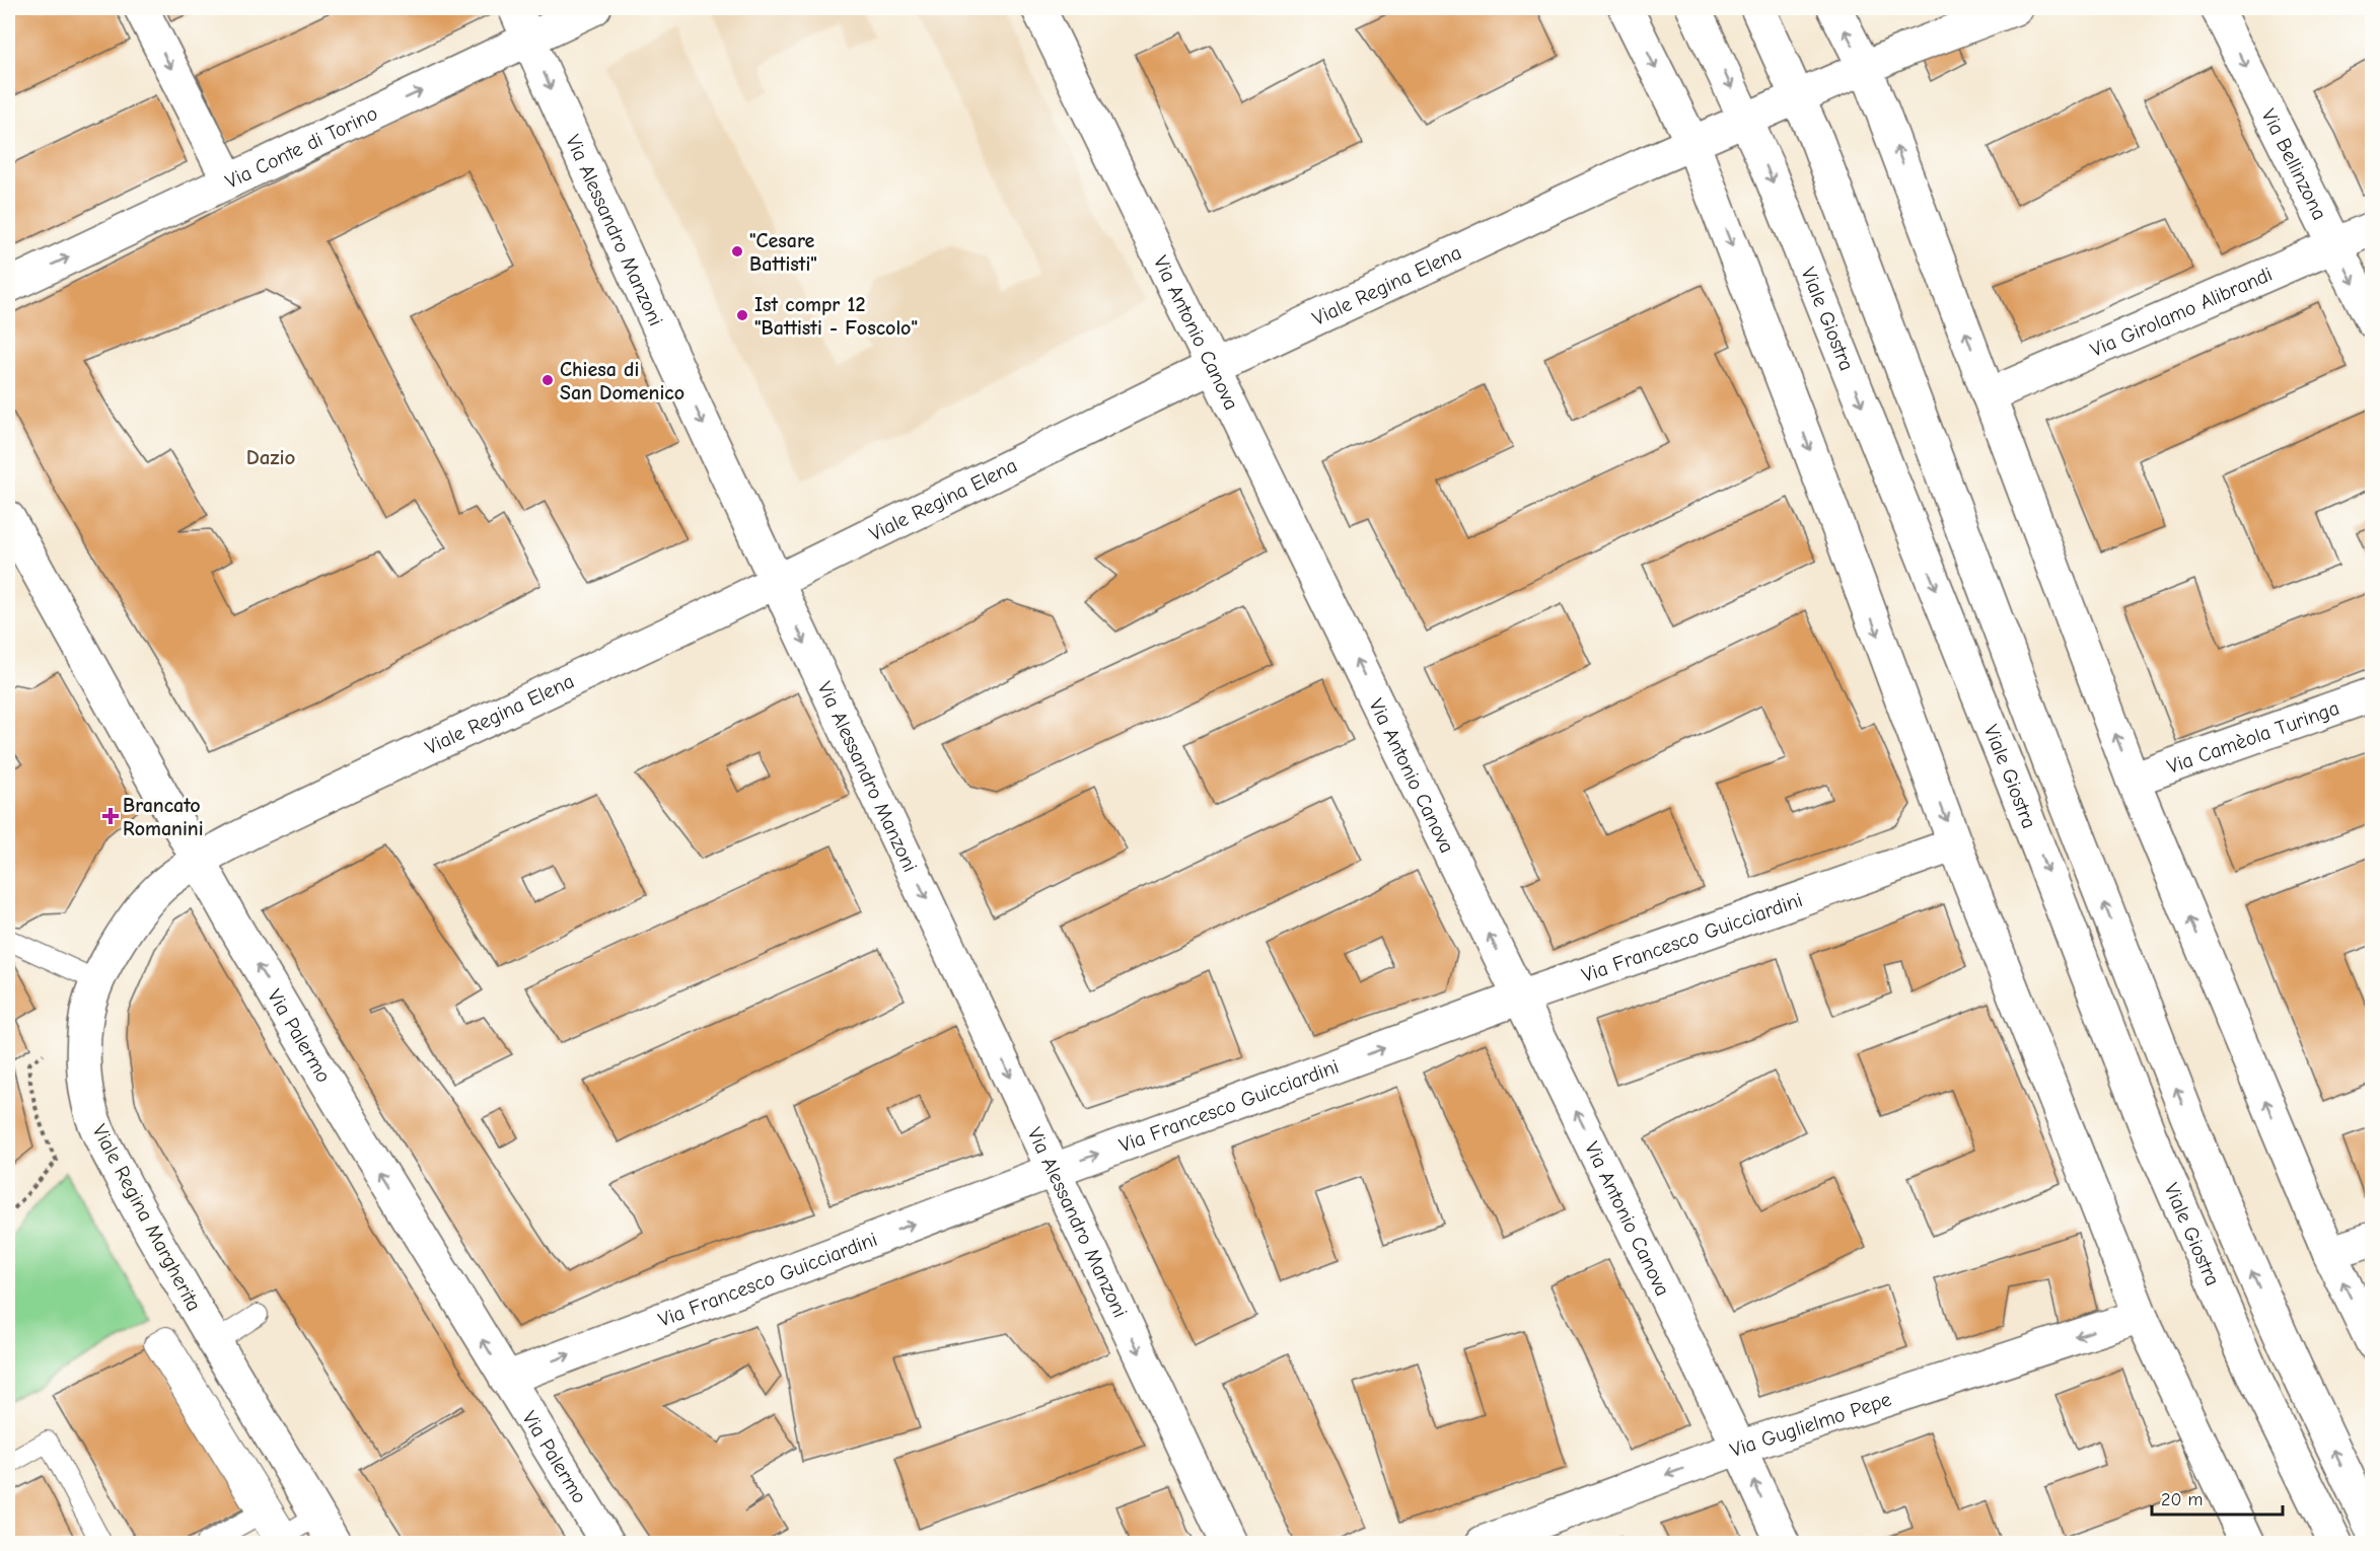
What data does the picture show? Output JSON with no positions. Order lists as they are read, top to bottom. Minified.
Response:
{"streets":{"street":["Via Conte di Torino","Via Bellinzona","Via Alessandro Manzoni","Viale Regina Elena","Via Girolamo Alibrandi","Viale Giostra","Via Antonio Canova","Via Camèola Turinga","Via Francesco Guicciardini","Via Palermo","Viale Regina Margherita","Via Guglielmo Pepe"]},"crossings":[["Via Conte di Torino","Via Alessandro Manzoni"],["Via Bellinzona","Via Girolamo Alibrandi"],["Via Alessandro Manzoni","Viale Regina Elena"],["Via Alessandro Manzoni","Via Francesco Guicciardini"],["Viale Regina Elena","Viale Giostra"],["Viale Regina Elena","Via Antonio Canova"],["Viale Regina Elena","Via Palermo"],["Viale Regina Elena","Viale Regina Margherita"],["Via Antonio Canova","Via Francesco Guicciardini"],["Via Antonio Canova","Via Guglielmo Pepe"],["Via Francesco Guicciardini","Via Palermo"],["Via Palermo","Viale Regina Margherita"]],"one_way":["Via Conte di Torino","Via Bellinzona","Via Alessandro Manzoni","Via Antonio Canova","Via Francesco Guicciardini","Via Palermo","Via Guglielmo Pepe"],"districts":["Dazio"],"places":{"other":["\"Cesare Battisti\"","Ist compr 12 \"Battisti - Foscolo\"","Chiesa di San Domenico"],"health":["Brancato Romanini"]},"scale_bar":"20 m"}
